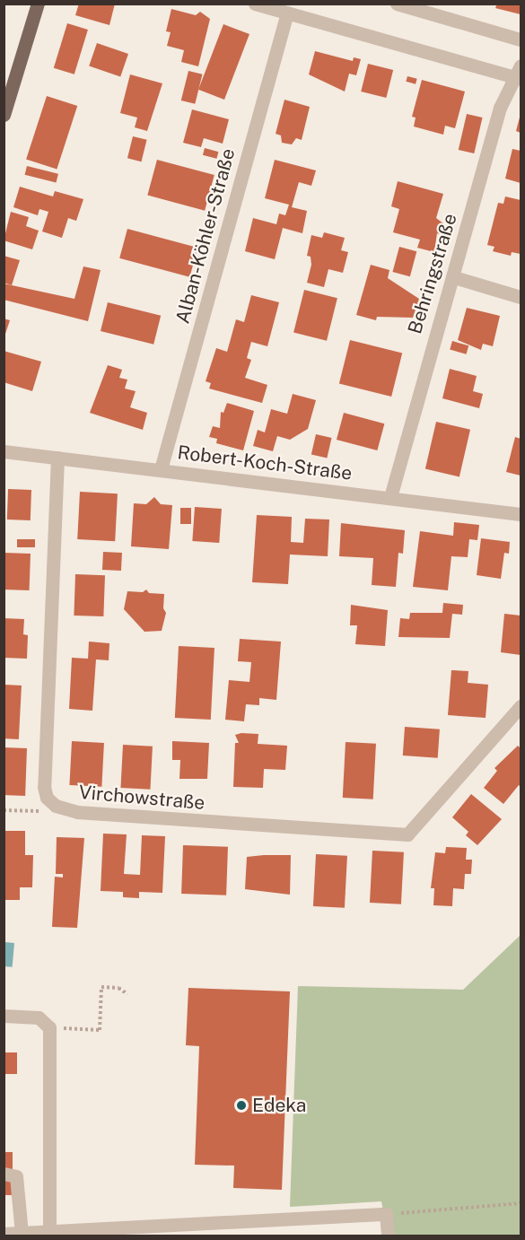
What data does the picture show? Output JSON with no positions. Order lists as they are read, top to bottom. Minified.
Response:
{"streets":{"street":["Alban-Köhler-Straße","Behringstraße","Robert-Koch-Straße","Virchowstraße"]},"crossings":[["Alban-Köhler-Straße","Robert-Koch-Straße"],["Behringstraße","Robert-Koch-Straße"],["Robert-Koch-Straße","Virchowstraße"]],"places":["Edeka"]}
